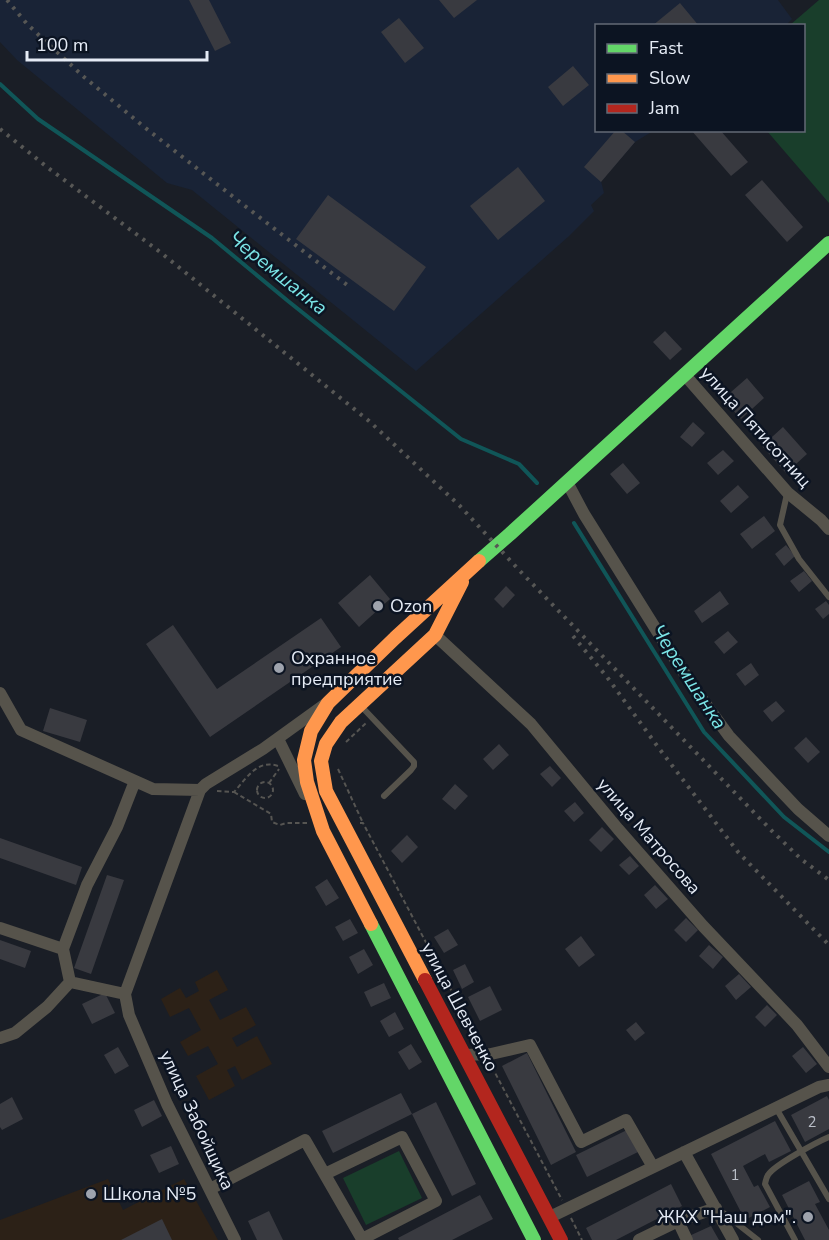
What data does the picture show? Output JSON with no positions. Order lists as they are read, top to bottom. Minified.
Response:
{"streets":{"main road":["улица Шевченко"],"street":["улица Пятисотниц","улица Матросова","улица Забойщика"]},"crossings":[["улица Матросова","улица Шевченко"]],"water":["Черемшанка"],"places":["Ozon","Охранное предприятие","Школа №5","ЖКХ \"Наш дом\"."],"house_numbers":["2","1"],"legend":["Fast","Slow","Jam"],"scale_bar":"100 m"}
